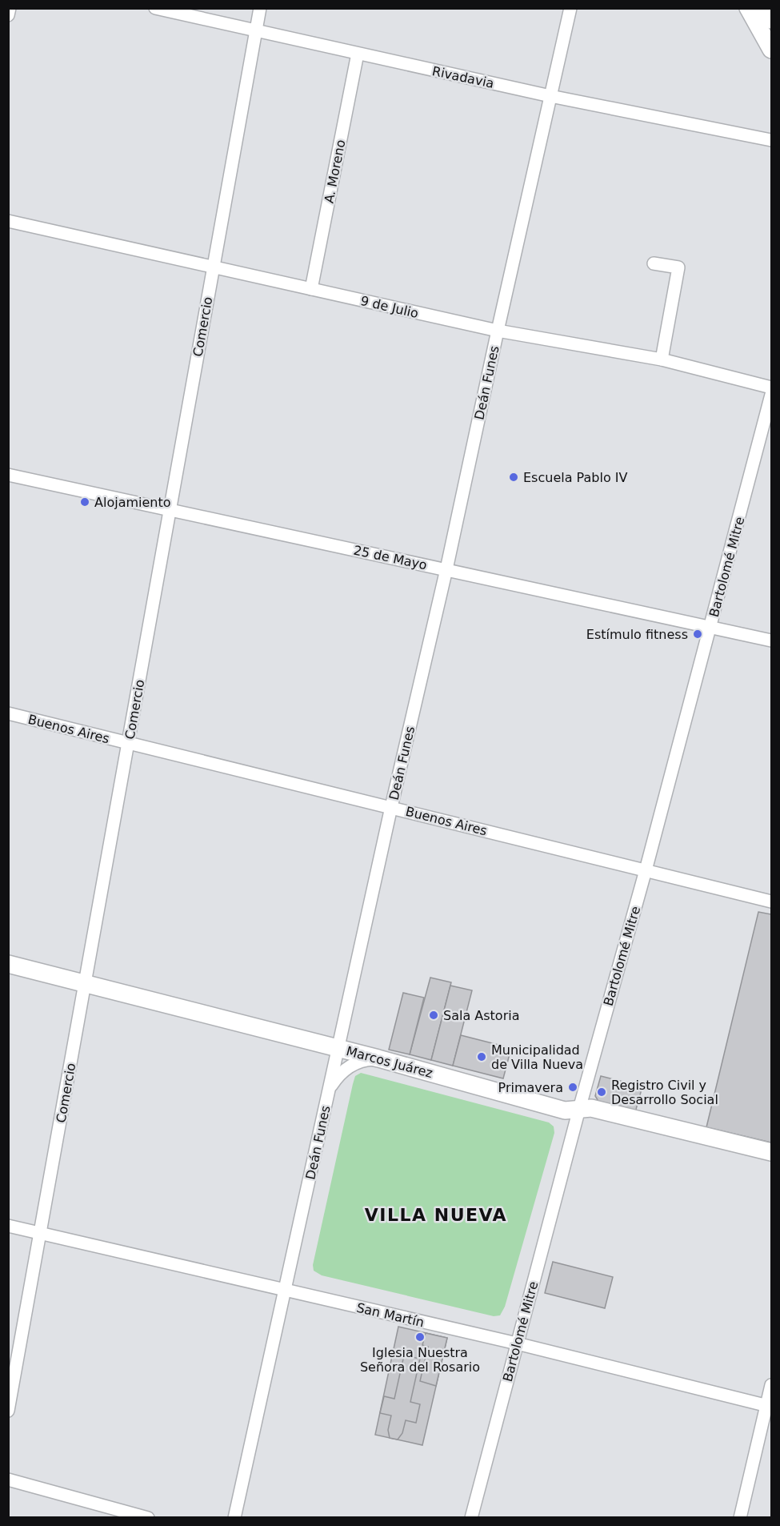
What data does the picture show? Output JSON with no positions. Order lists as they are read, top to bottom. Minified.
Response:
{"streets":{"main road":["Marcos Juárez"],"street":["Rivadavia","A. Moreno","9 de Julio","Comercio","Deán Funes","25 de Mayo","Bartolomé Mitre","Buenos Aires","San Martín"]},"crossings":[["Rivadavia","A. Moreno"],["Rivadavia","Comercio"],["Rivadavia","Deán Funes"],["A. Moreno","9 de Julio"],["9 de Julio","Comercio"],["9 de Julio","Deán Funes"],["Comercio","25 de Mayo"],["Comercio","Buenos Aires"],["Comercio","Marcos Juárez"],["Comercio","San Martín"],["Deán Funes","25 de Mayo"],["Deán Funes","Buenos Aires"],["Deán Funes","Marcos Juárez"],["Deán Funes","San Martín"],["25 de Mayo","Bartolomé Mitre"],["Bartolomé Mitre","Buenos Aires"],["Bartolomé Mitre","Marcos Juárez"],["Bartolomé Mitre","San Martín"]],"districts":["VILLA NUEVA"],"places":["Escuela Pablo IV","Alojamiento","Estímulo fitness","Sala Astoria","Municipalidad de Villa Nueva","Primavera","Registro Civil y Desarrollo Social","Iglesia Nuestra Señora del Rosario"]}
